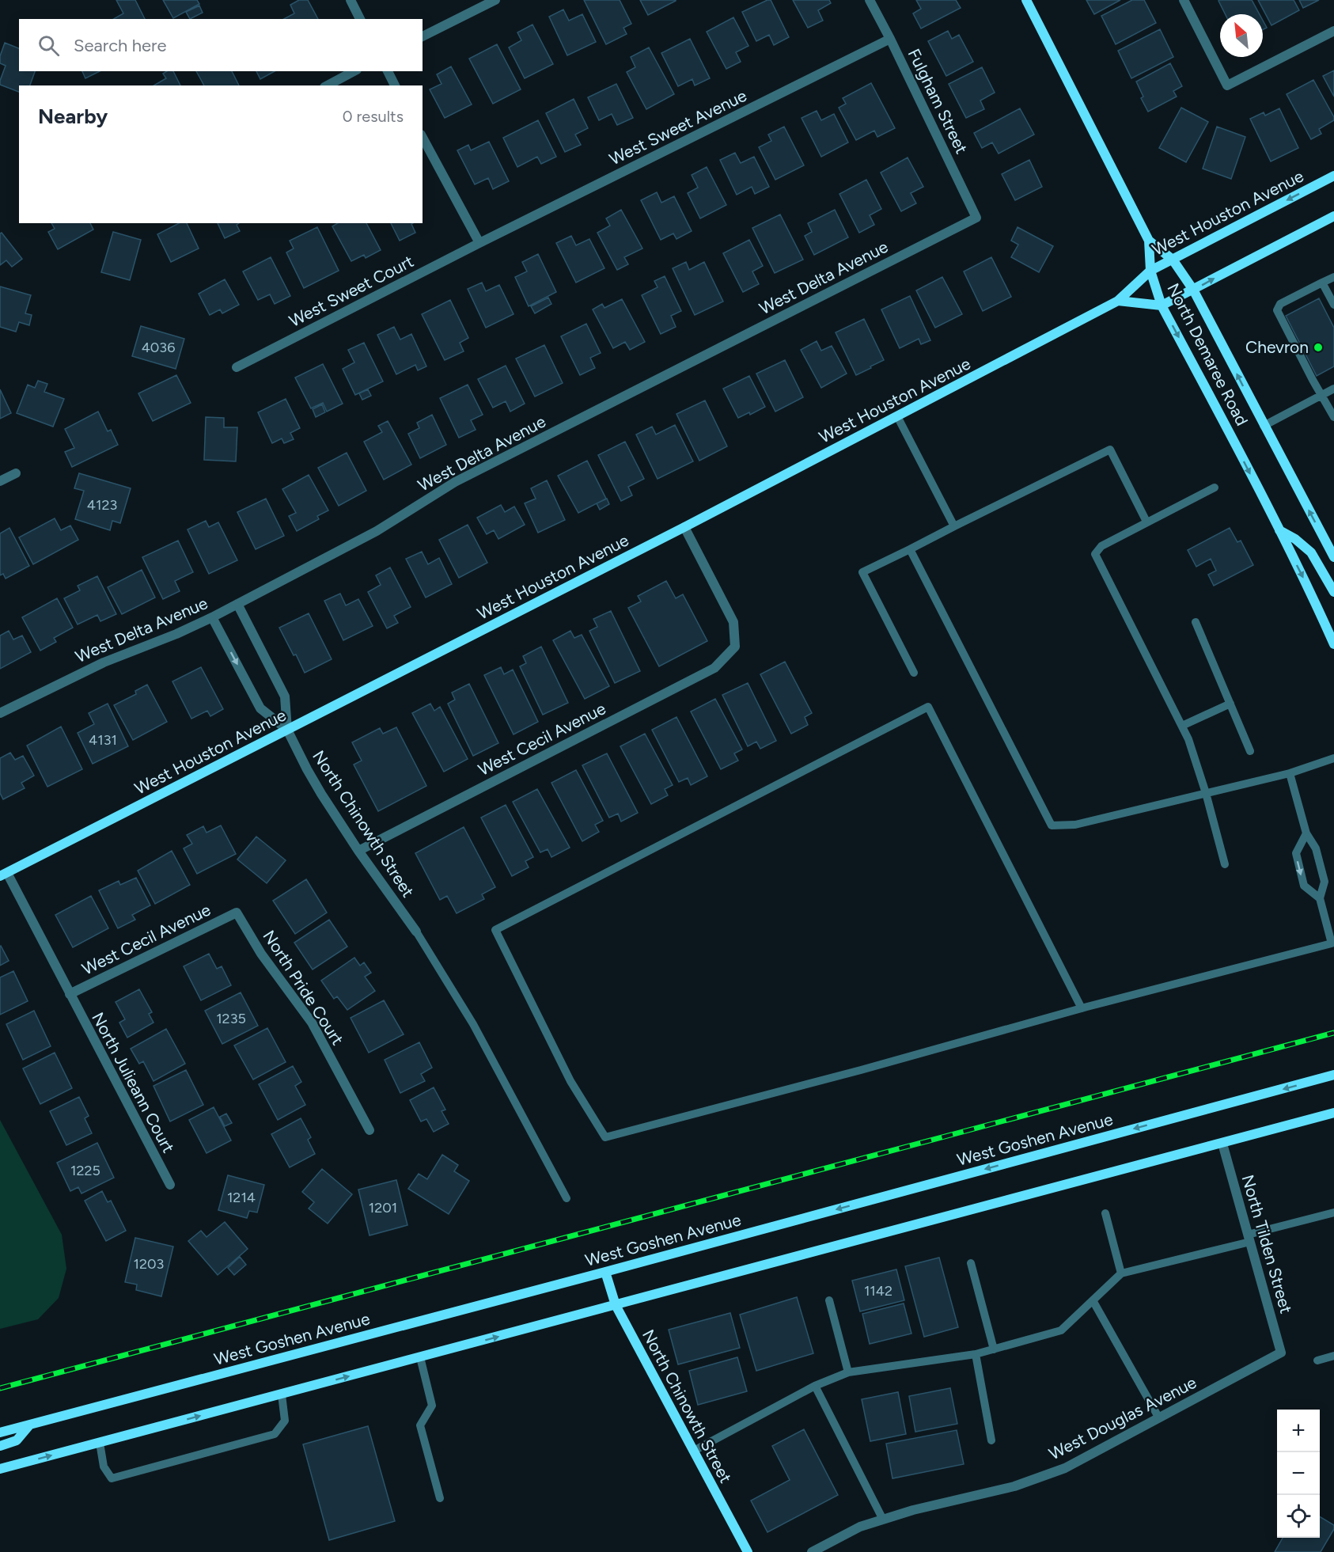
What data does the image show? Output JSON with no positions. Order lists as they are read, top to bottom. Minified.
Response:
{"streets":{"main road":["West Houston Avenue","North Demaree Road","North Chinowth Street","West Goshen Avenue"],"street":["Fulgham Street","West Sweet Avenue","West Delta Avenue","West Sweet Court","West Cecil Avenue","North Pride Court","North Julieann Court","North Tilden Street","West Douglas Avenue"]},"crossings":[["Fulgham Street","West Sweet Avenue"],["Fulgham Street","West Delta Avenue"],["West Sweet Avenue","West Sweet Court"],["West Houston Avenue","North Demaree Road"],["West Houston Avenue","West Cecil Avenue"],["West Houston Avenue","North Chinowth Street"],["West Houston Avenue","North Julieann Court"],["West Delta Avenue","North Chinowth Street"],["West Cecil Avenue","North Chinowth Street"],["West Cecil Avenue","North Pride Court"],["West Cecil Avenue","North Julieann Court"],["North Chinowth Street","West Goshen Avenue"],["North Tilden Street","West Douglas Avenue"]],"places":["Chevron"],"house_numbers":["4036","4123","4131","1235","1225","1214","1201","1203","1142"],"north":"top left","page":{"search":"Search here","heading":["Nearby","0 results"],"map_buttons":["+","−"]}}
